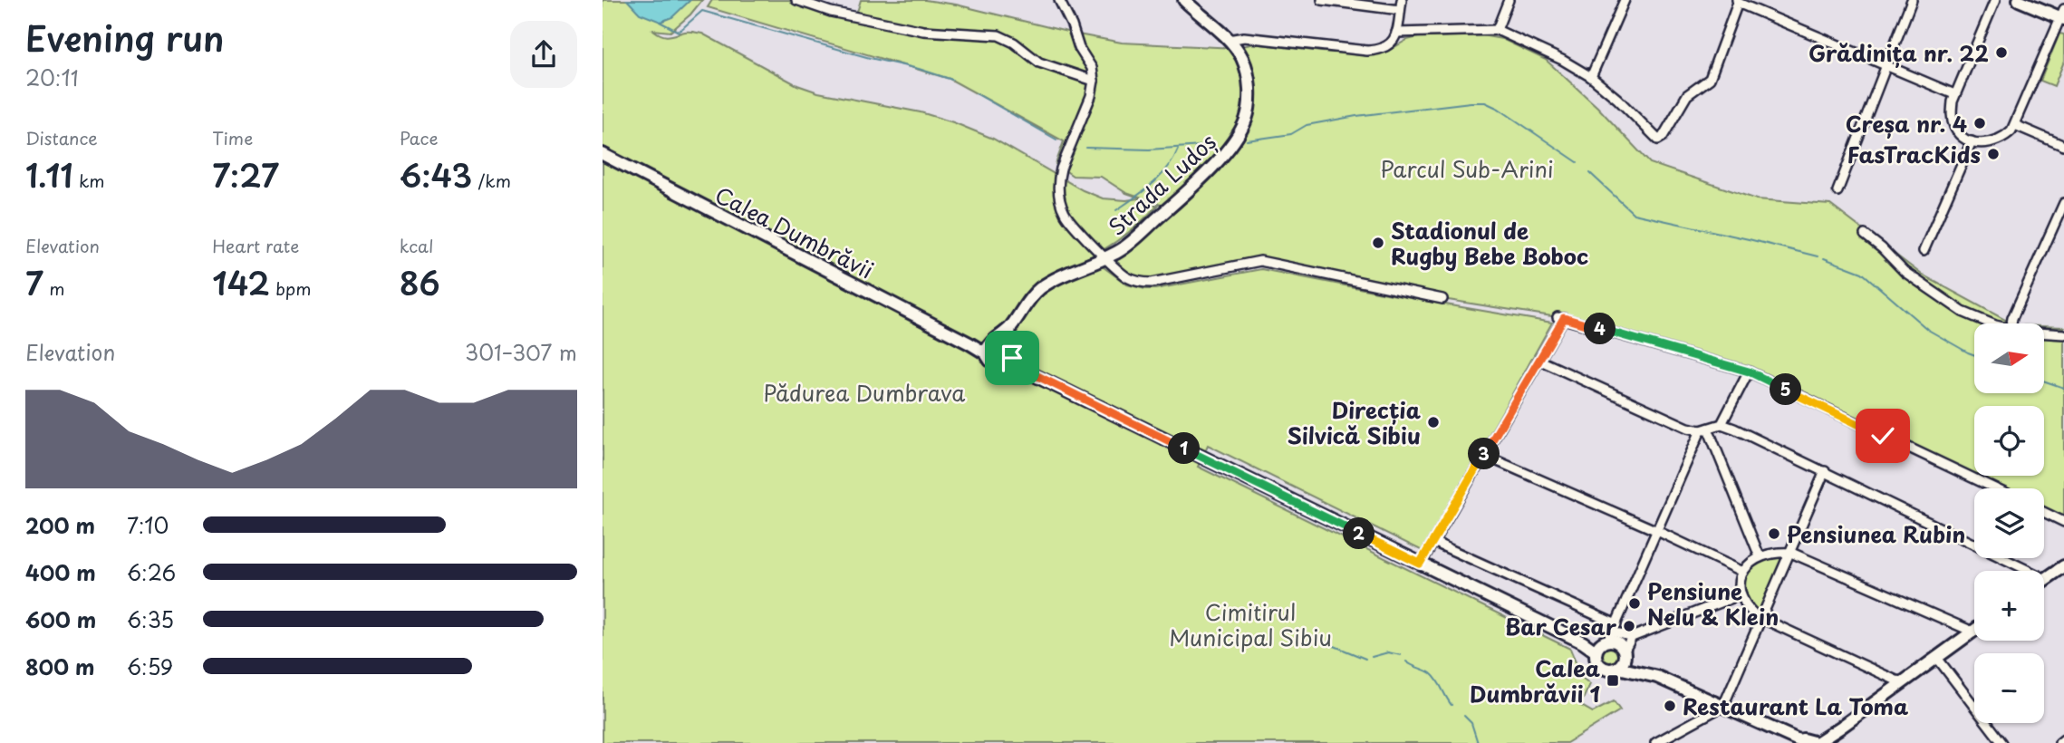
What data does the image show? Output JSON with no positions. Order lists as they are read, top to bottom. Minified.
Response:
{"streets":{"main road":["Strada Ludoș","Calea Dumbrăvii"]},"crossings":[["Strada Ludoș","Calea Dumbrăvii"]],"parks":["Parcul Sub-Arini","Pădurea Dumbrava","Cimitirul Municipal Sibiu"],"places":{"other":["Grădinița nr. 22","Creșa nr. 4","FasTracKids","Stadionul de Rugby Bebe Boboc","Direcția Silvică Sibiu","Pensiunea Rubin","Pensiune Nelu & Klein","Bar Cesar","Restaurant La Toma"],"transit":["Calea Dumbrăvii 1"]},"north":"right","page":{"heading":["Evening run","20:11"],"stats":[["Distance","1.11 km"],["Time","7:27"],["Pace","6:43 /km"],["Elevation","7 m"],["Heart rate","142 bpm"],["kcal","86"]],"pins":["4","5","1","3","2"],"chart":["Elevation","301–307 m"],"map_buttons":["+","−"],"list":[{"name":"200 m","note":"7:10"},{"name":"400 m","note":"6:26"},{"name":"600 m","note":"6:35"},{"name":"800 m","note":"6:59"}]}}
